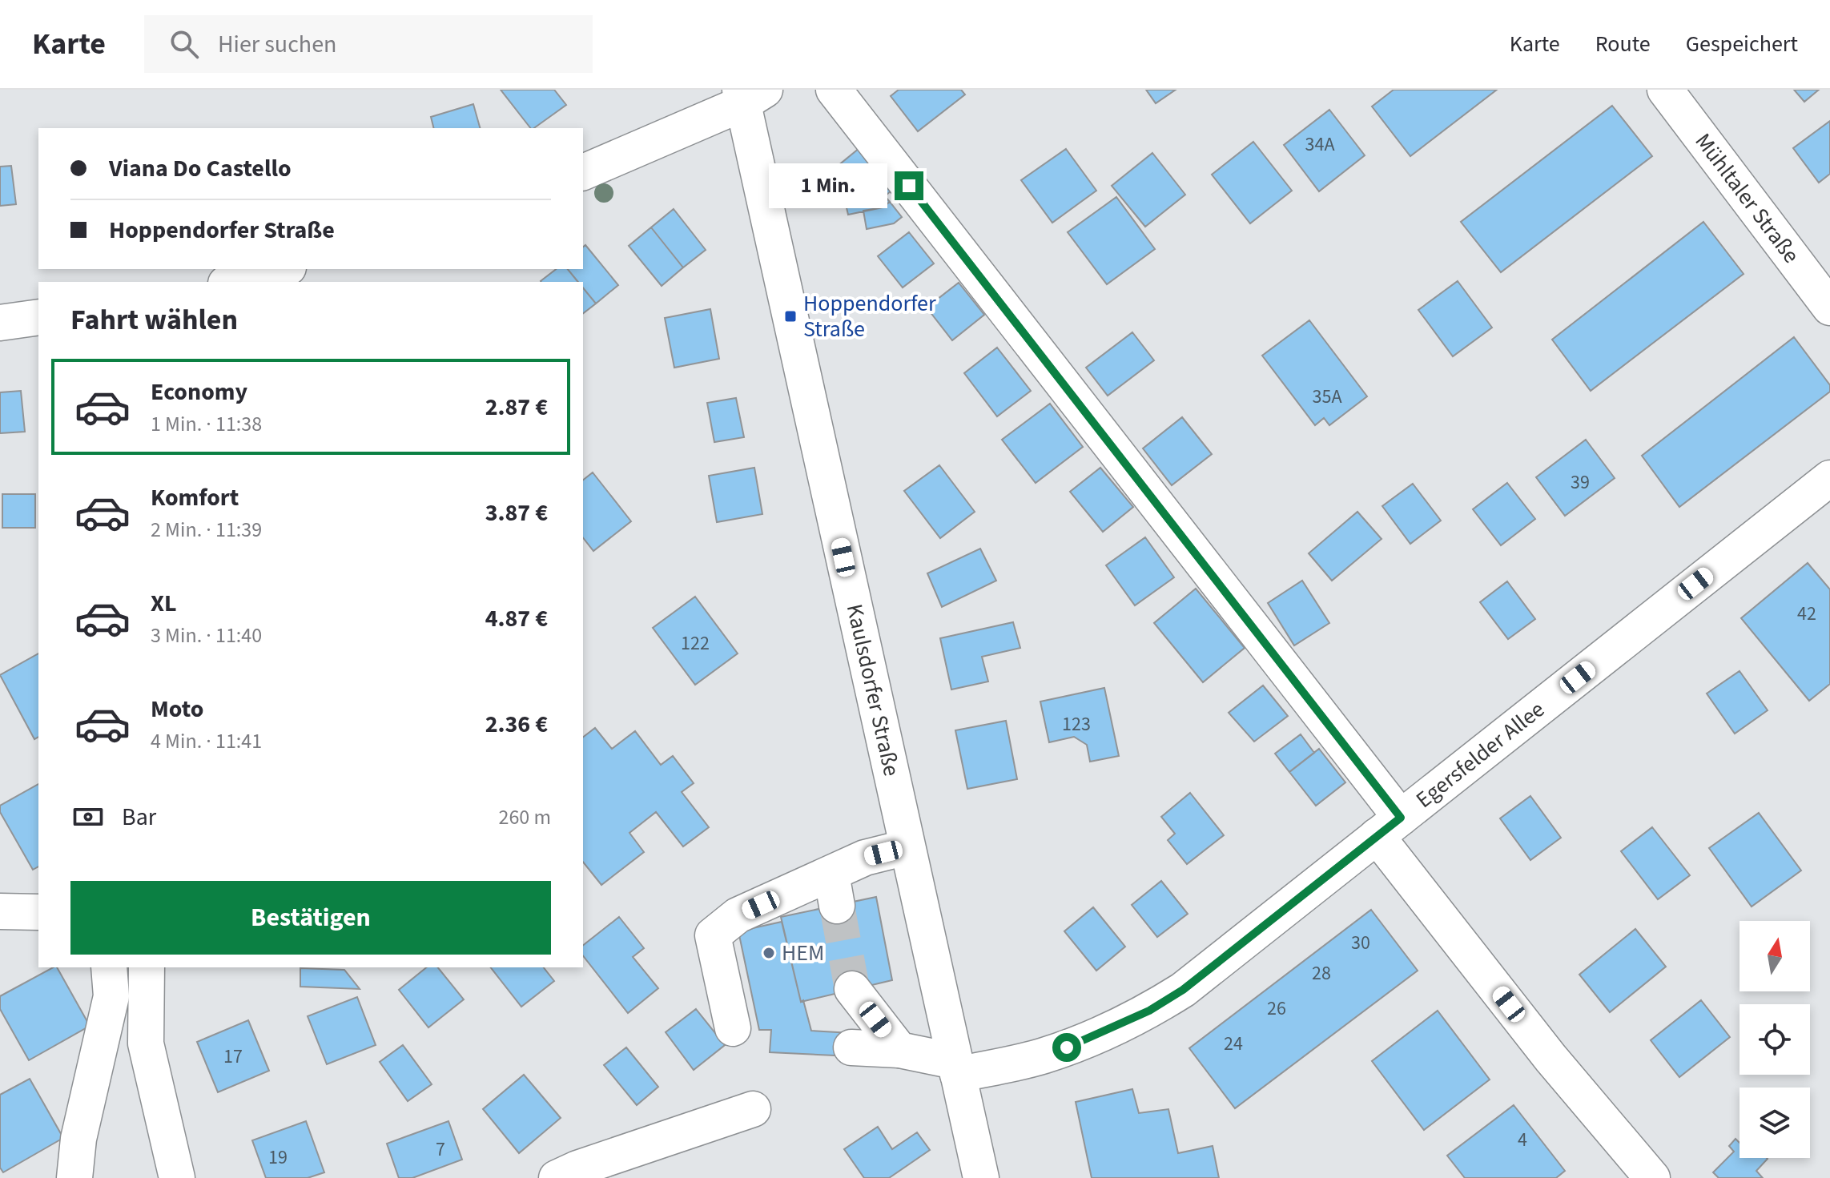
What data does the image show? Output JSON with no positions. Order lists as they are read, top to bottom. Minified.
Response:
{"streets":{"street":["Mühltaler Straße","Kaulsdorfer Straße","Egersfelder Allee"]},"crossings":[["Kaulsdorfer Straße","Egersfelder Allee"]],"places":{"transit":["Hoppendorfer Straße"],"other":["HEM"]},"house_numbers":["34A","35A","39","42","122","123","30","28","26","24","17","4","7","19"],"north":"top","page":{"header":"Karte","search":"Hier suchen","nav":["Karte","Route","Gespeichert"],"banner":["Viana Do Castello","Hoppendorfer Straße"],"bubble":"1 Min.","heading":"Fahrt wählen","list":[{"name":"Economy","note":"1 Min. · 11:38","value":"2.87 €"},{"name":"Komfort","note":"2 Min. · 11:39","value":"3.87 €"},{"name":"XL","note":"3 Min. · 11:40","value":"4.87 €"},{"name":"Moto","note":"4 Min. · 11:41","value":"2.36 €"}],"pay":["Bar","260 m"],"buttons":"Bestätigen"}}
